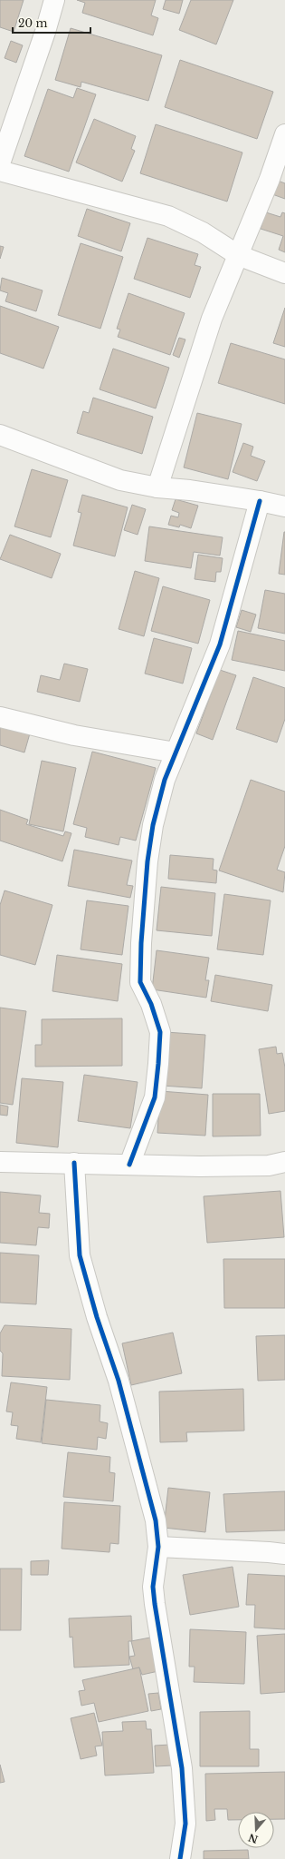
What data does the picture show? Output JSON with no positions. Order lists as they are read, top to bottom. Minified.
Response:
{"scale_bar":"20 m","north":"bottom"}
